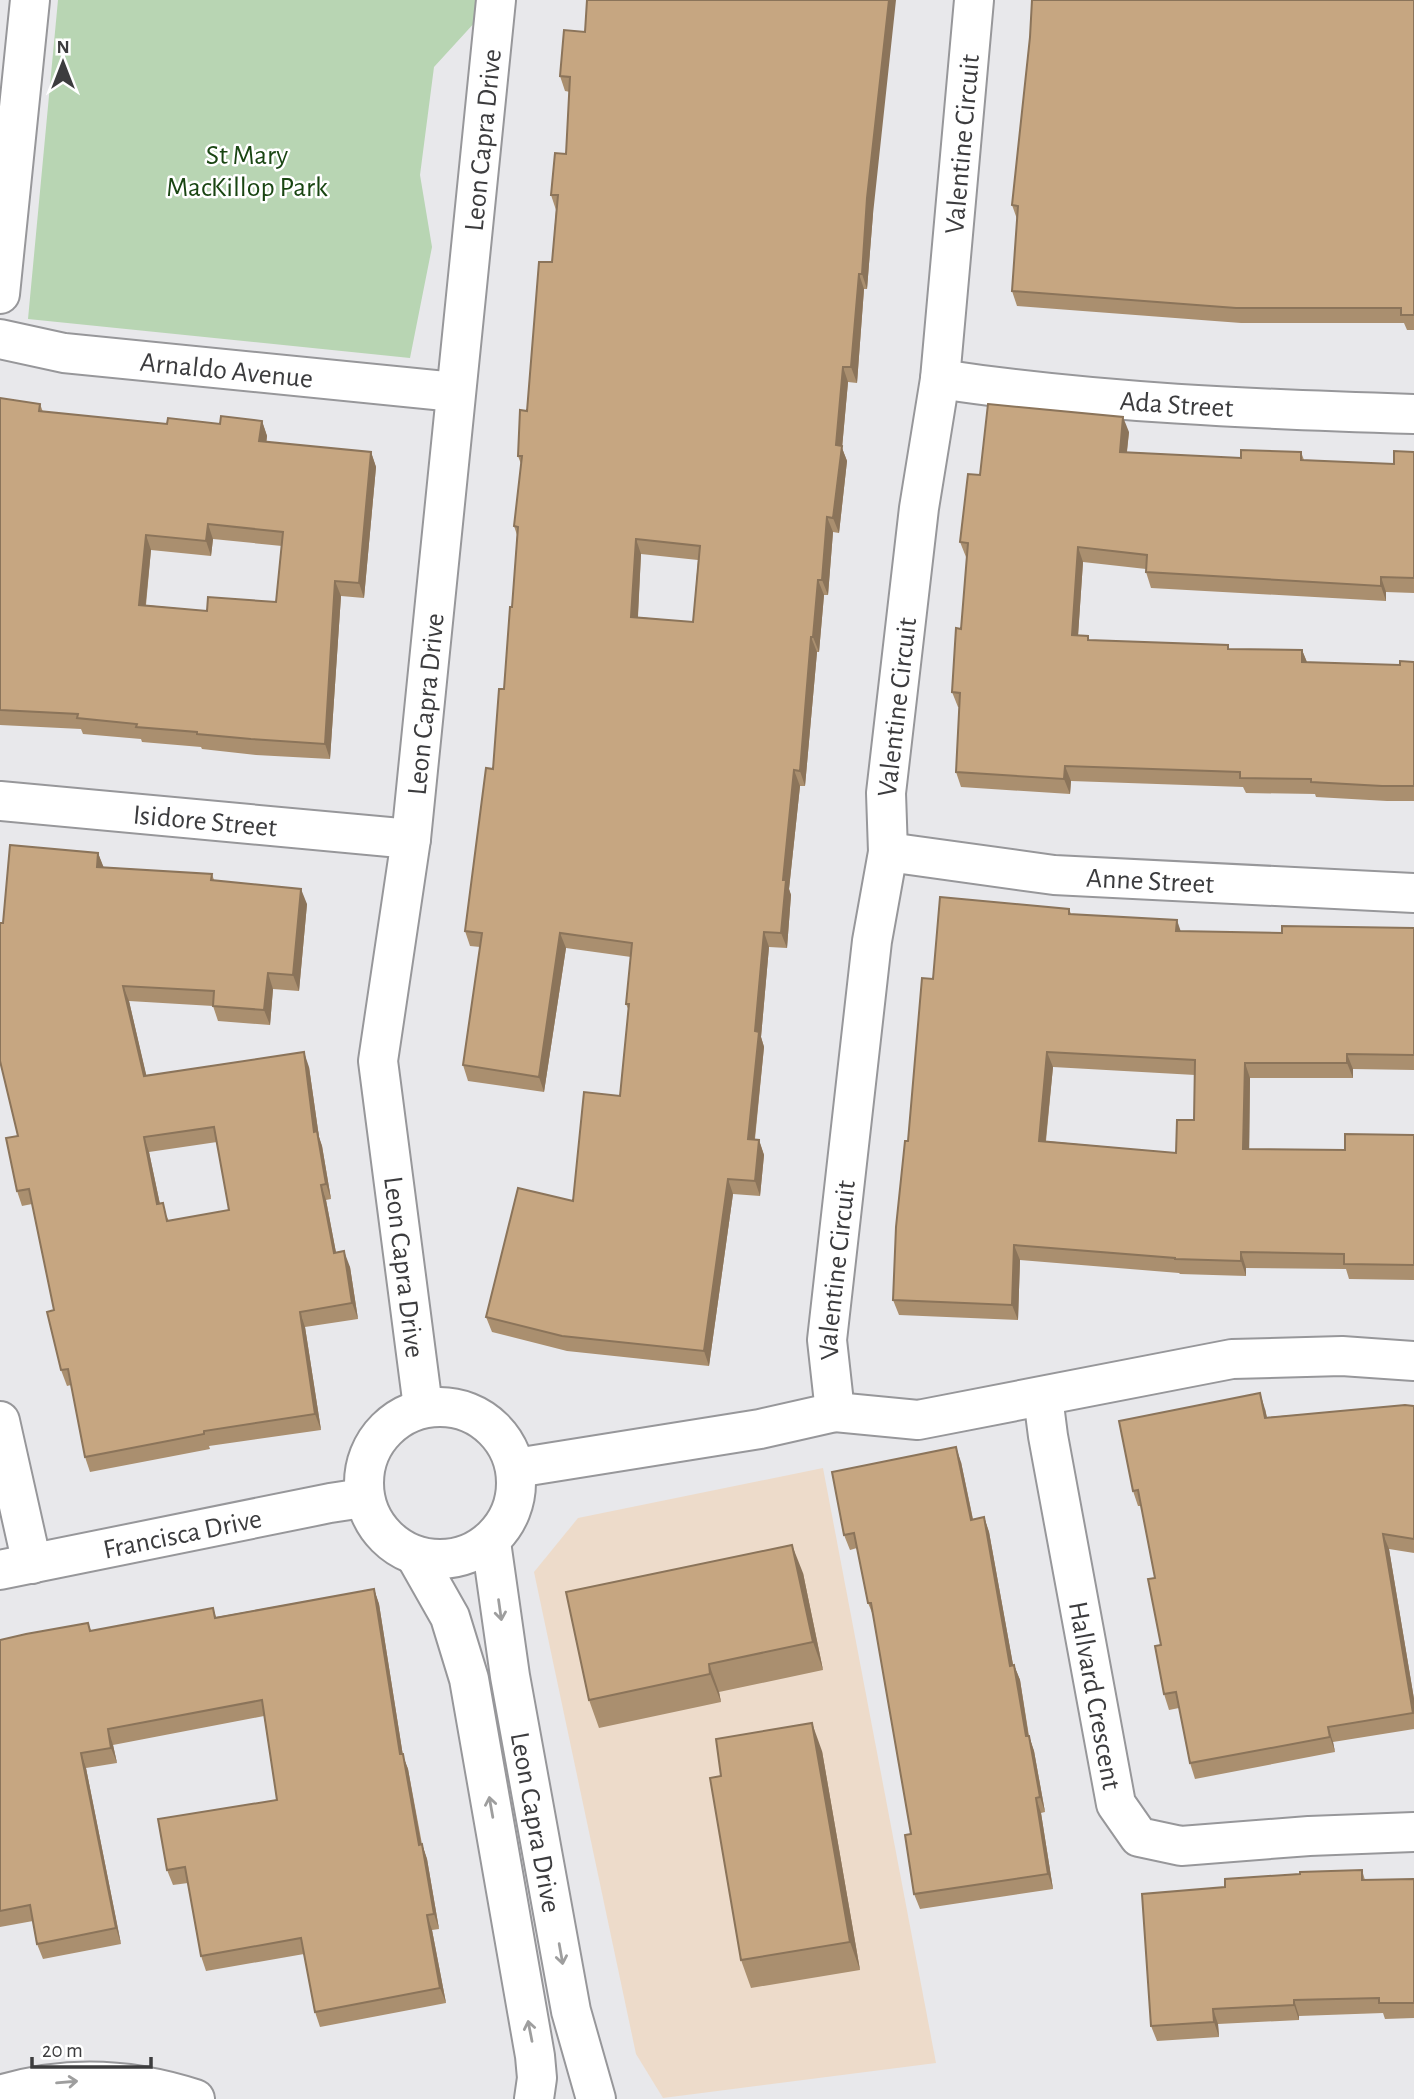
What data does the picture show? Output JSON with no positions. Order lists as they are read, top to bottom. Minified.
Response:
{"streets":{"street":["Leon Capra Drive","Valentine Circuit","Arnaldo Avenue","Ada Street","Isidore Street","Anne Street","Francisca Drive","Hallvard Crescent"]},"crossings":[["Leon Capra Drive","Arnaldo Avenue"],["Leon Capra Drive","Isidore Street"],["Leon Capra Drive","Francisca Drive"],["Valentine Circuit","Ada Street"],["Valentine Circuit","Anne Street"]],"parks":["St Mary MacKillop Park"],"scale_bar":"20 m","north":"top"}
